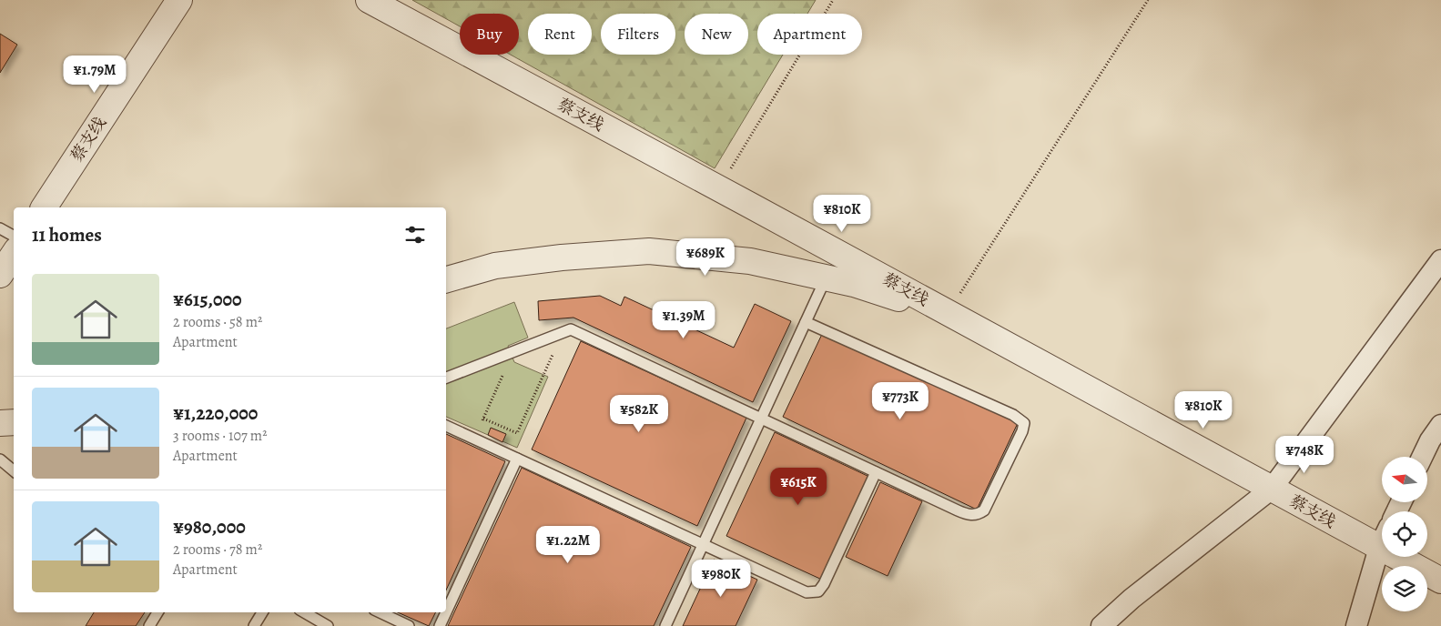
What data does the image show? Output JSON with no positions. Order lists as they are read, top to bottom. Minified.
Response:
{"streets":{"street":["蔡支线"]},"north":"left","page":{"chip":["Buy","Rent","Filters","New","Apartment"],"price":["¥1.79M","¥810K","¥689K","¥1.39M","¥773K","¥810K","¥582K","¥748K","¥615K","¥1.22M","¥980K"],"heading":"11 homes","list":[{"name":"¥615,000","note":"2 rooms · 58 m² · Apartment"},{"name":"¥1,220,000","note":"3 rooms · 107 m² · Apartment"},{"name":"¥980,000","note":"2 rooms · 78 m² · Apartment"}]}}
